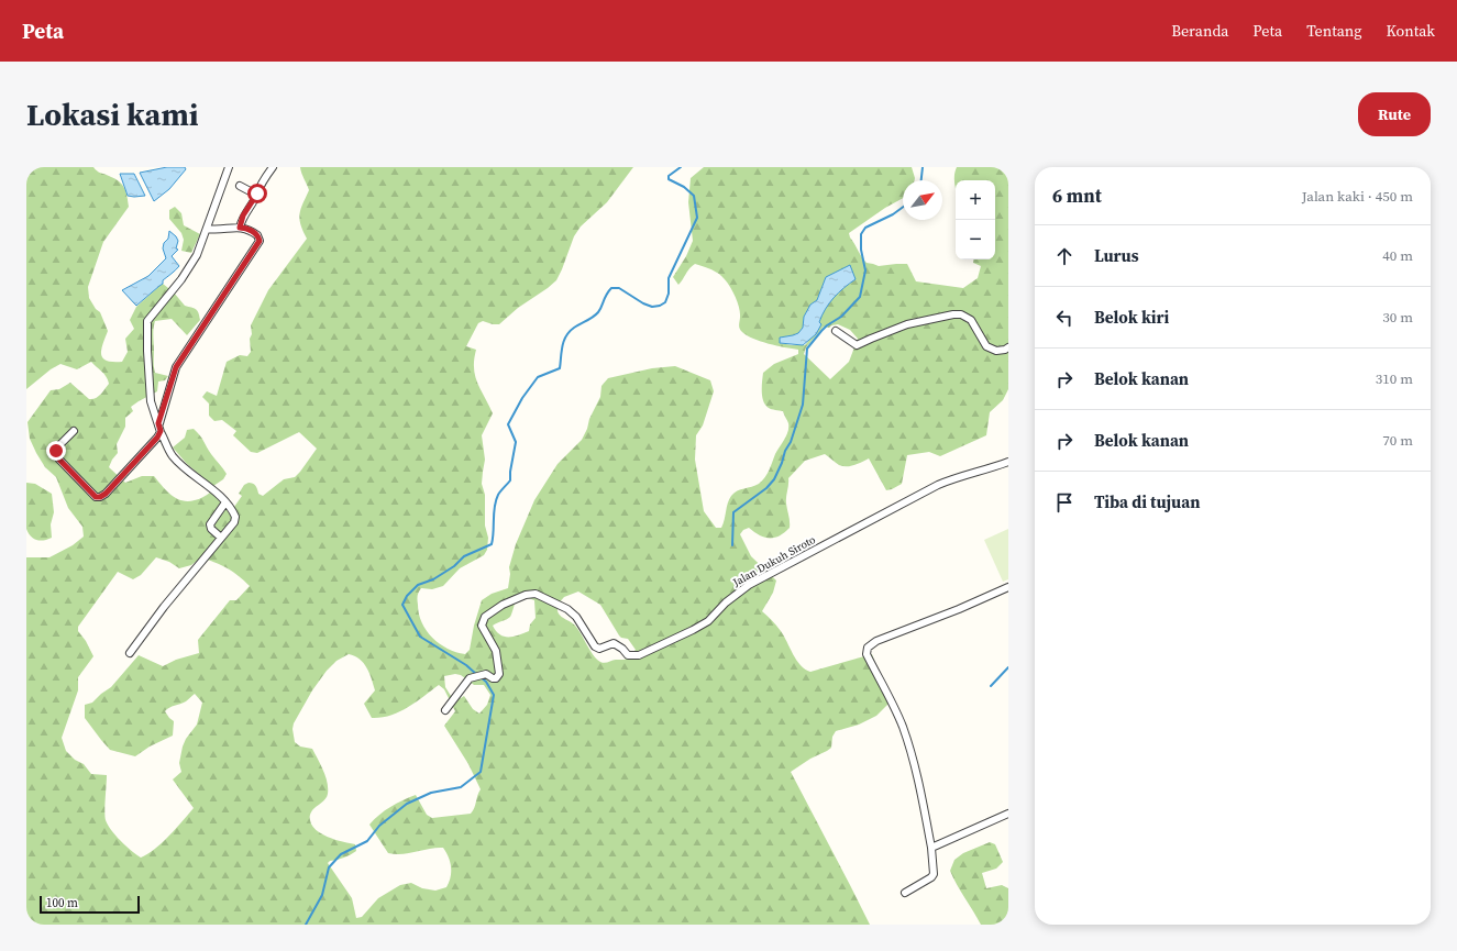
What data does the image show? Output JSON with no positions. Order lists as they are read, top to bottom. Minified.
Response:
{"streets":{"street":["Jalan Dukuh Siroto"]},"scale_bar":"100 m","north":"top right","page":{"header":"Peta","nav":["Beranda","Peta","Tentang","Kontak"],"buttons":"Rute","title":"Lokasi kami","heading":["6 mnt","Jalan kaki · 450 m"],"map_buttons":["+","−"],"list":[["Lurus","40 m"],["Belok kiri","30 m"],["Belok kanan","310 m"],["Belok kanan","70 m"],"Tiba di tujuan"],"scale":"100 m"}}
